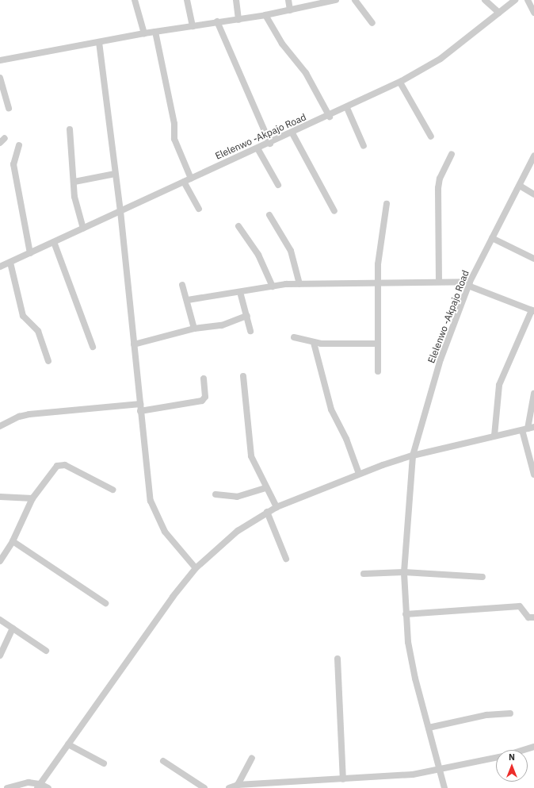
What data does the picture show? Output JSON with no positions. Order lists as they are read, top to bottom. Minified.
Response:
{"streets":{"street":["Elelenwo -Akpajo Road"]},"north":"top"}
